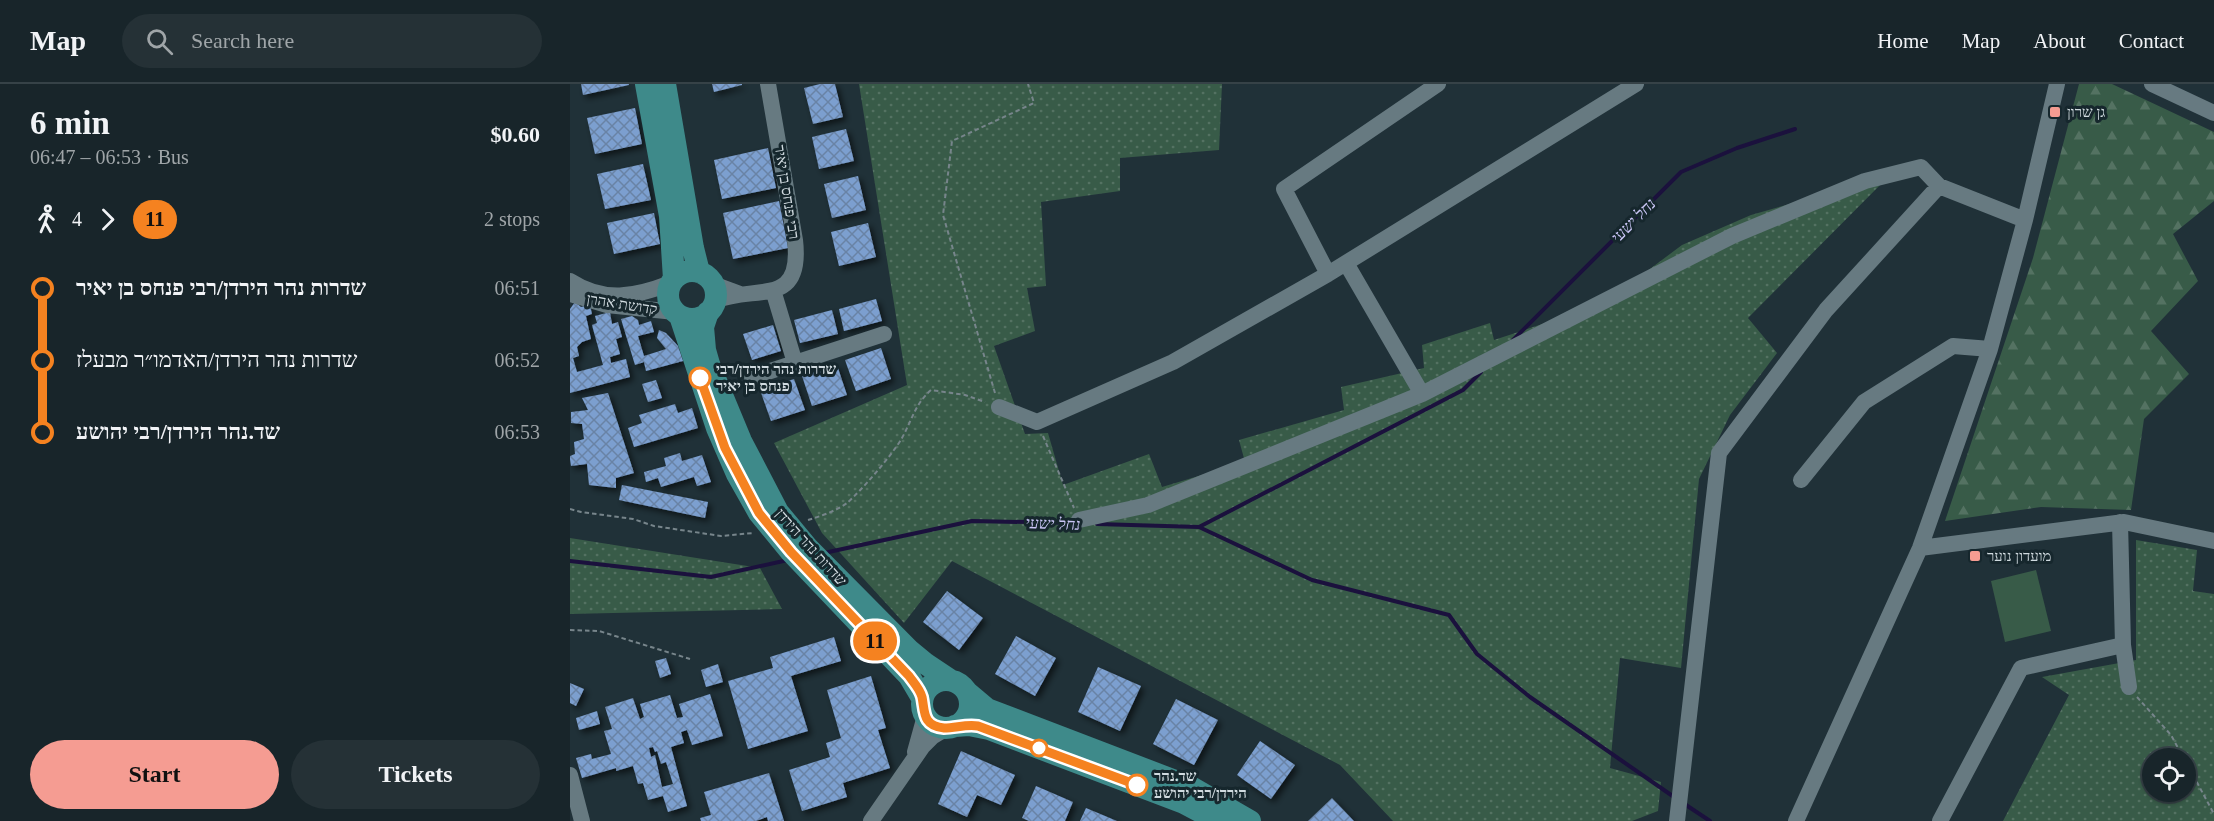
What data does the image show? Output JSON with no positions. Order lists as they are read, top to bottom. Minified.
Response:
{"streets":{"main road":["שדרות נהר הירדן"],"street":["רבי פנחס בן יאיר","קדושת אהרן"]},"crossings":[["קדושת אהרן","שדרות נהר הירדן"]],"water":["נחל ישעי"],"places":{"transit":["גן שרון","מועדון נוער"],"other":["שדרות נהר הירדן/רבי פנחס בן יאיר","שד.נהר הירדן/רבי יהושע"]},"lines":["bus line 11"],"page":{"header":"Map","search":"Search here","nav":["Home","Map","About","Contact"],"heading":["6 min","06:47 – 06:53 · Bus","$0.60"],"on_map":"11","legs":["4","11","2 stops"],"list":[{"name":"שדרות נהר הירדן/רבי פנחס בן יאיר","value":"06:51"},{"name":"שדרות נהר הירדן/האדמו״ר מבעלז","value":"06:52"},{"name":"שד.נהר הירדן/רבי יהושע","value":"06:53"}],"buttons":["Start","Tickets"]}}
